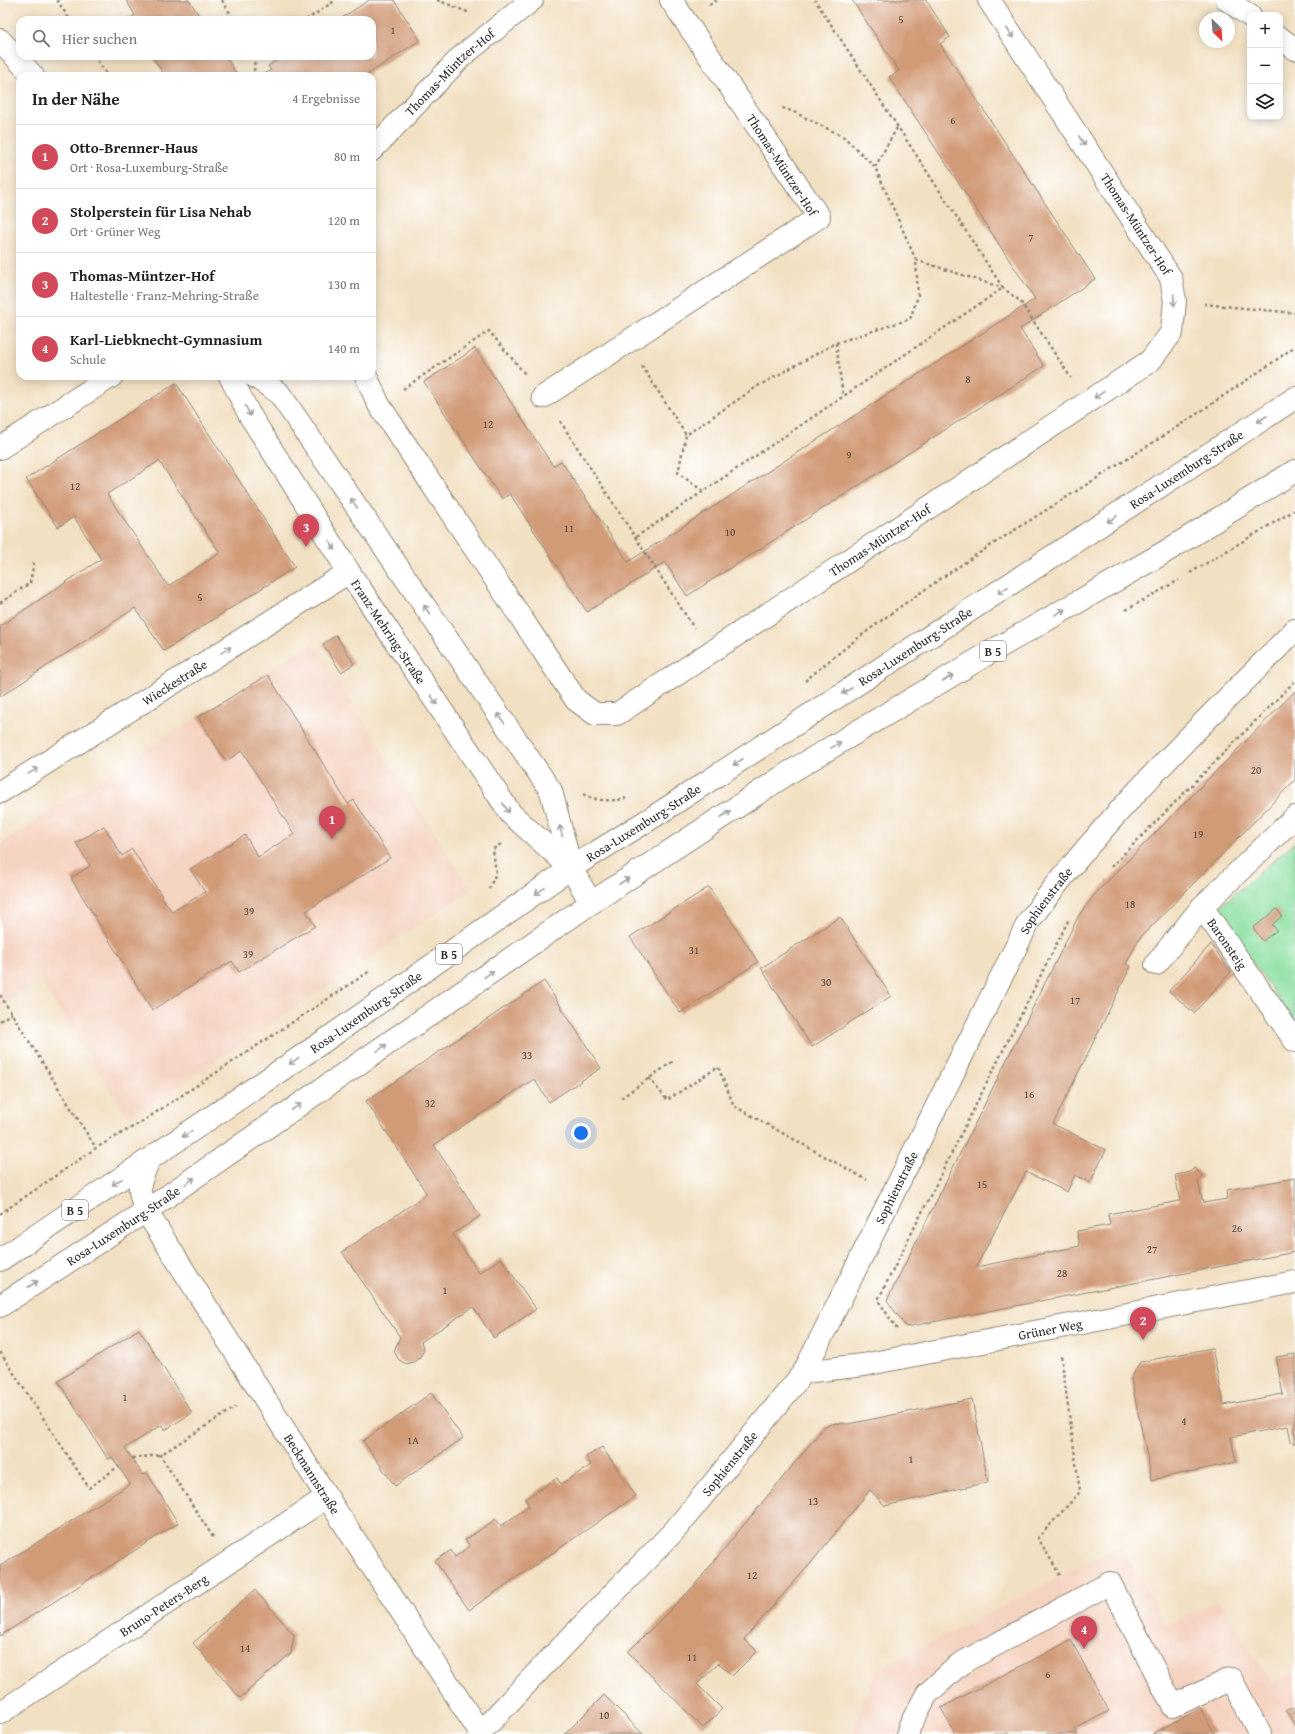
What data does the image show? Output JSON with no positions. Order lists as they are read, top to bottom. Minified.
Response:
{"streets":{"street":["Thomas-Müntzer-Hof","Rosa-Luxemburg-Straße","Franz-Mehring-Straße","B 5","Wieckestraße","Sophienstraße","Baronsteig","Grüner Weg","Beckmannstraße","Bruno-Peters-Berg"]},"crossings":[["Rosa-Luxemburg-Straße","Franz-Mehring-Straße"],["Rosa-Luxemburg-Straße","Beckmannstraße"],["Franz-Mehring-Straße","Wieckestraße"],["Sophienstraße","Grüner Weg"],["Sophienstraße","Beckmannstraße"],["Beckmannstraße","Bruno-Peters-Berg"]],"one_way":["Wieckestraße"],"house_numbers":["5","1","6","7","8","12","9","12","11","10","5","20","19","18","39","31","39","30","17","33","16","32","15","26","27","28","1","1","4","1A","1","13","12","14","11","6","10"],"north":"bottom right","page":{"map_buttons":["+","−"],"search":"Hier suchen","heading":["In der Nähe","4 Ergebnisse"],"list":[{"mark":"1","name":"Otto-Brenner-Haus","note":"Ort · Rosa-Luxemburg-Straße","value":"80 m"},{"mark":"2","name":"Stolperstein für Lisa Nehab","note":"Ort · Grüner Weg","value":"120 m"},{"mark":"3","name":"Thomas-Müntzer-Hof","note":"Haltestelle · Franz-Mehring-Straße","value":"130 m"},{"mark":"4","name":"Karl-Liebknecht-Gymnasium","note":"Schule","value":"140 m"}],"pins":["3","1","2","4"]}}
